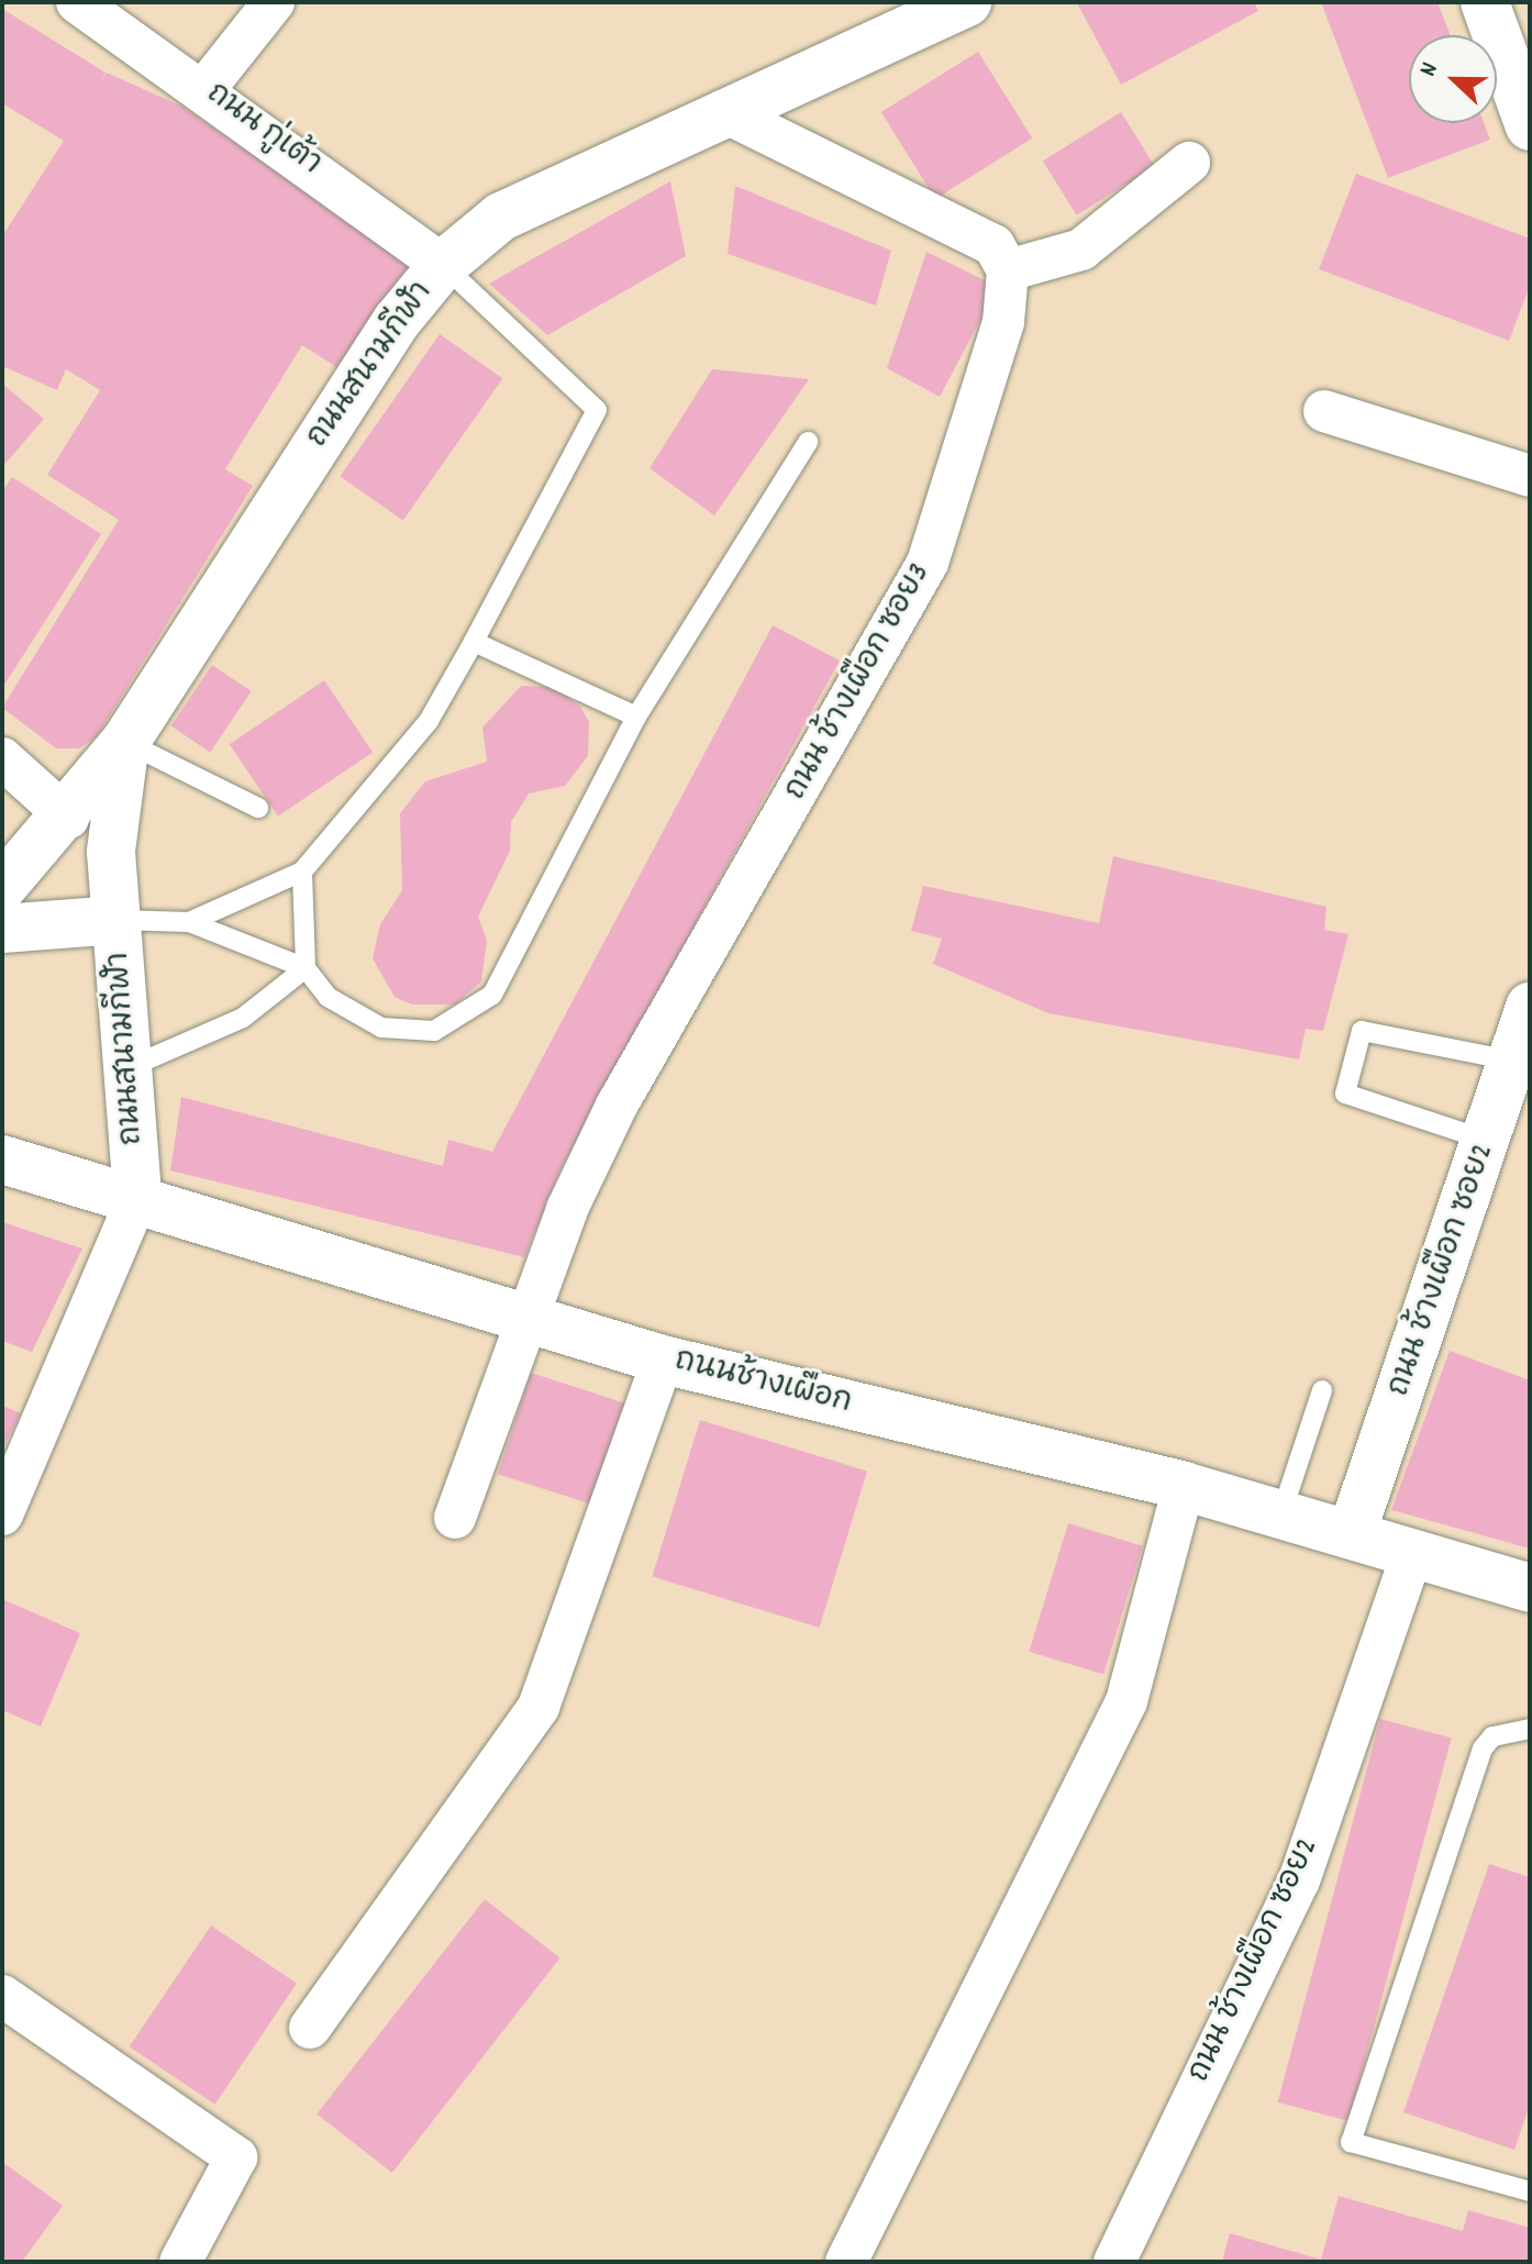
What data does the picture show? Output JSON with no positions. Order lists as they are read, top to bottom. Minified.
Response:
{"streets":{"street":["ถนน กู่เต้า","ถนนสนามกีฬา","ถนน ช้างเผือก ซอย3","ถนน ช้างเผือก ซอย2","ถนนช้างเผือก"]},"crossings":[["ถนน กู่เต้า","ถนนสนามกีฬา"],["ถนนสนามกีฬา","ถนนช้างเผือก"],["ถนน ช้างเผือก ซอย3","ถนนช้างเผือก"],["ถนน ช้างเผือก ซอย2","ถนนช้างเผือก"]],"north":"left"}
